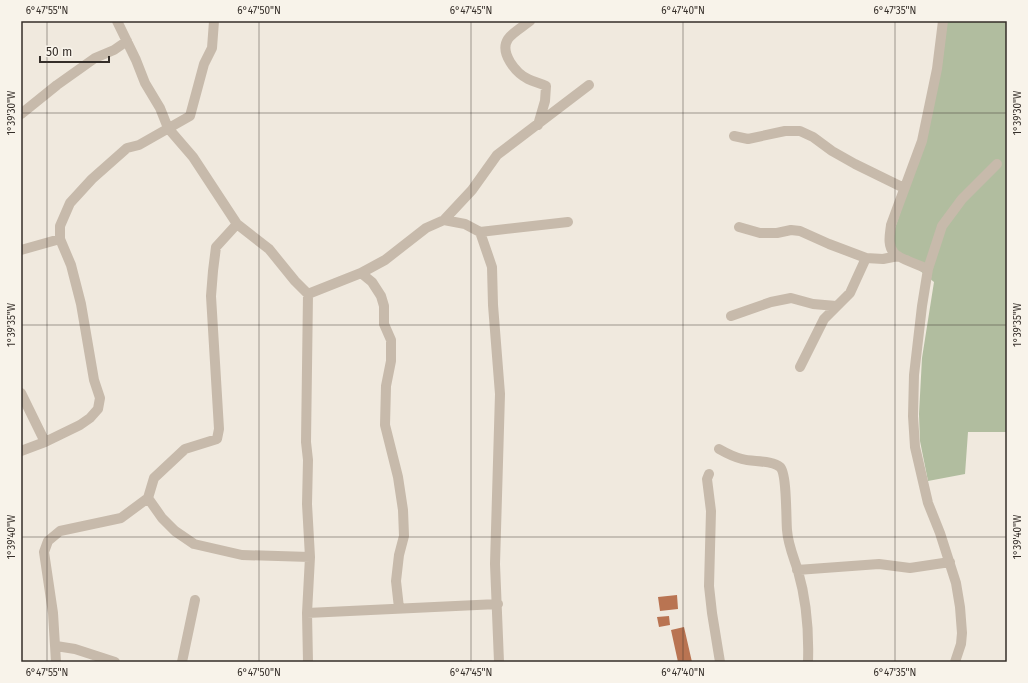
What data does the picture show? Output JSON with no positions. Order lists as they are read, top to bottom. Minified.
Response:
{"scale_bar":"50 m","coordinates":["6°47'55\"N","6°47'50\"N","6°47'45\"N","6°47'40\"N","6°47'35\"N","1°39'30\"W","1°39'35\"W","1°39'40\"W"]}
